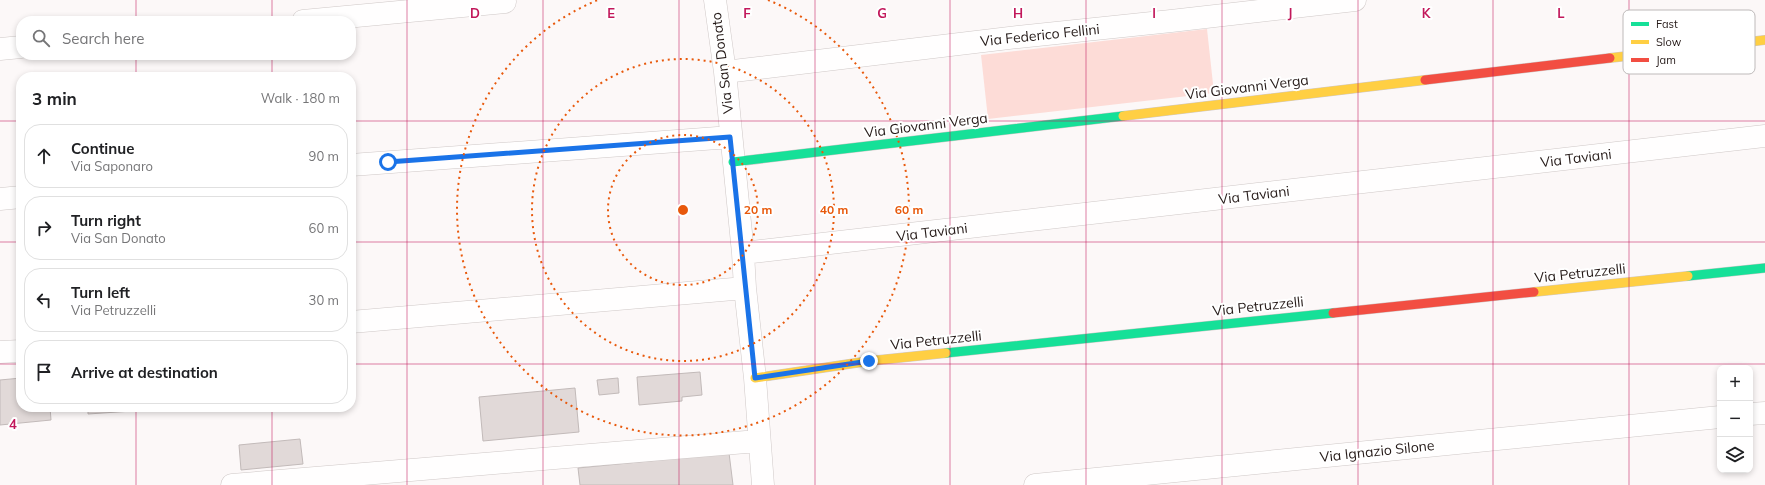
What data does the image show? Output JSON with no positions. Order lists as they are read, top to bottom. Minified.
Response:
{"streets":{"street":["Via Federico Fellini","Via San Donato","Via Giovanni Verga","Via Taviani","Via Petruzzelli","Via Ignazio Silone"]},"crossings":[["Via Federico Fellini","Via San Donato"],["Via San Donato","Via Giovanni Verga"],["Via San Donato","Via Taviani"],["Via San Donato","Via Petruzzelli"]],"legend":["Fast","Slow","Jam"],"page":{"search":"Search here","heading":["3 min","Walk · 180 m"],"list":[["Continue","Via Saponaro","90 m"],["Turn right","Via San Donato","60 m"],["Turn left","Via Petruzzelli","30 m"],"Arrive at destination"],"map_buttons":["+","−"]},"grid":{"columns":["D","E","F","G","H","I","J","K","L"],"rows":["4"]},"rings":["20 m","40 m","60 m"]}
